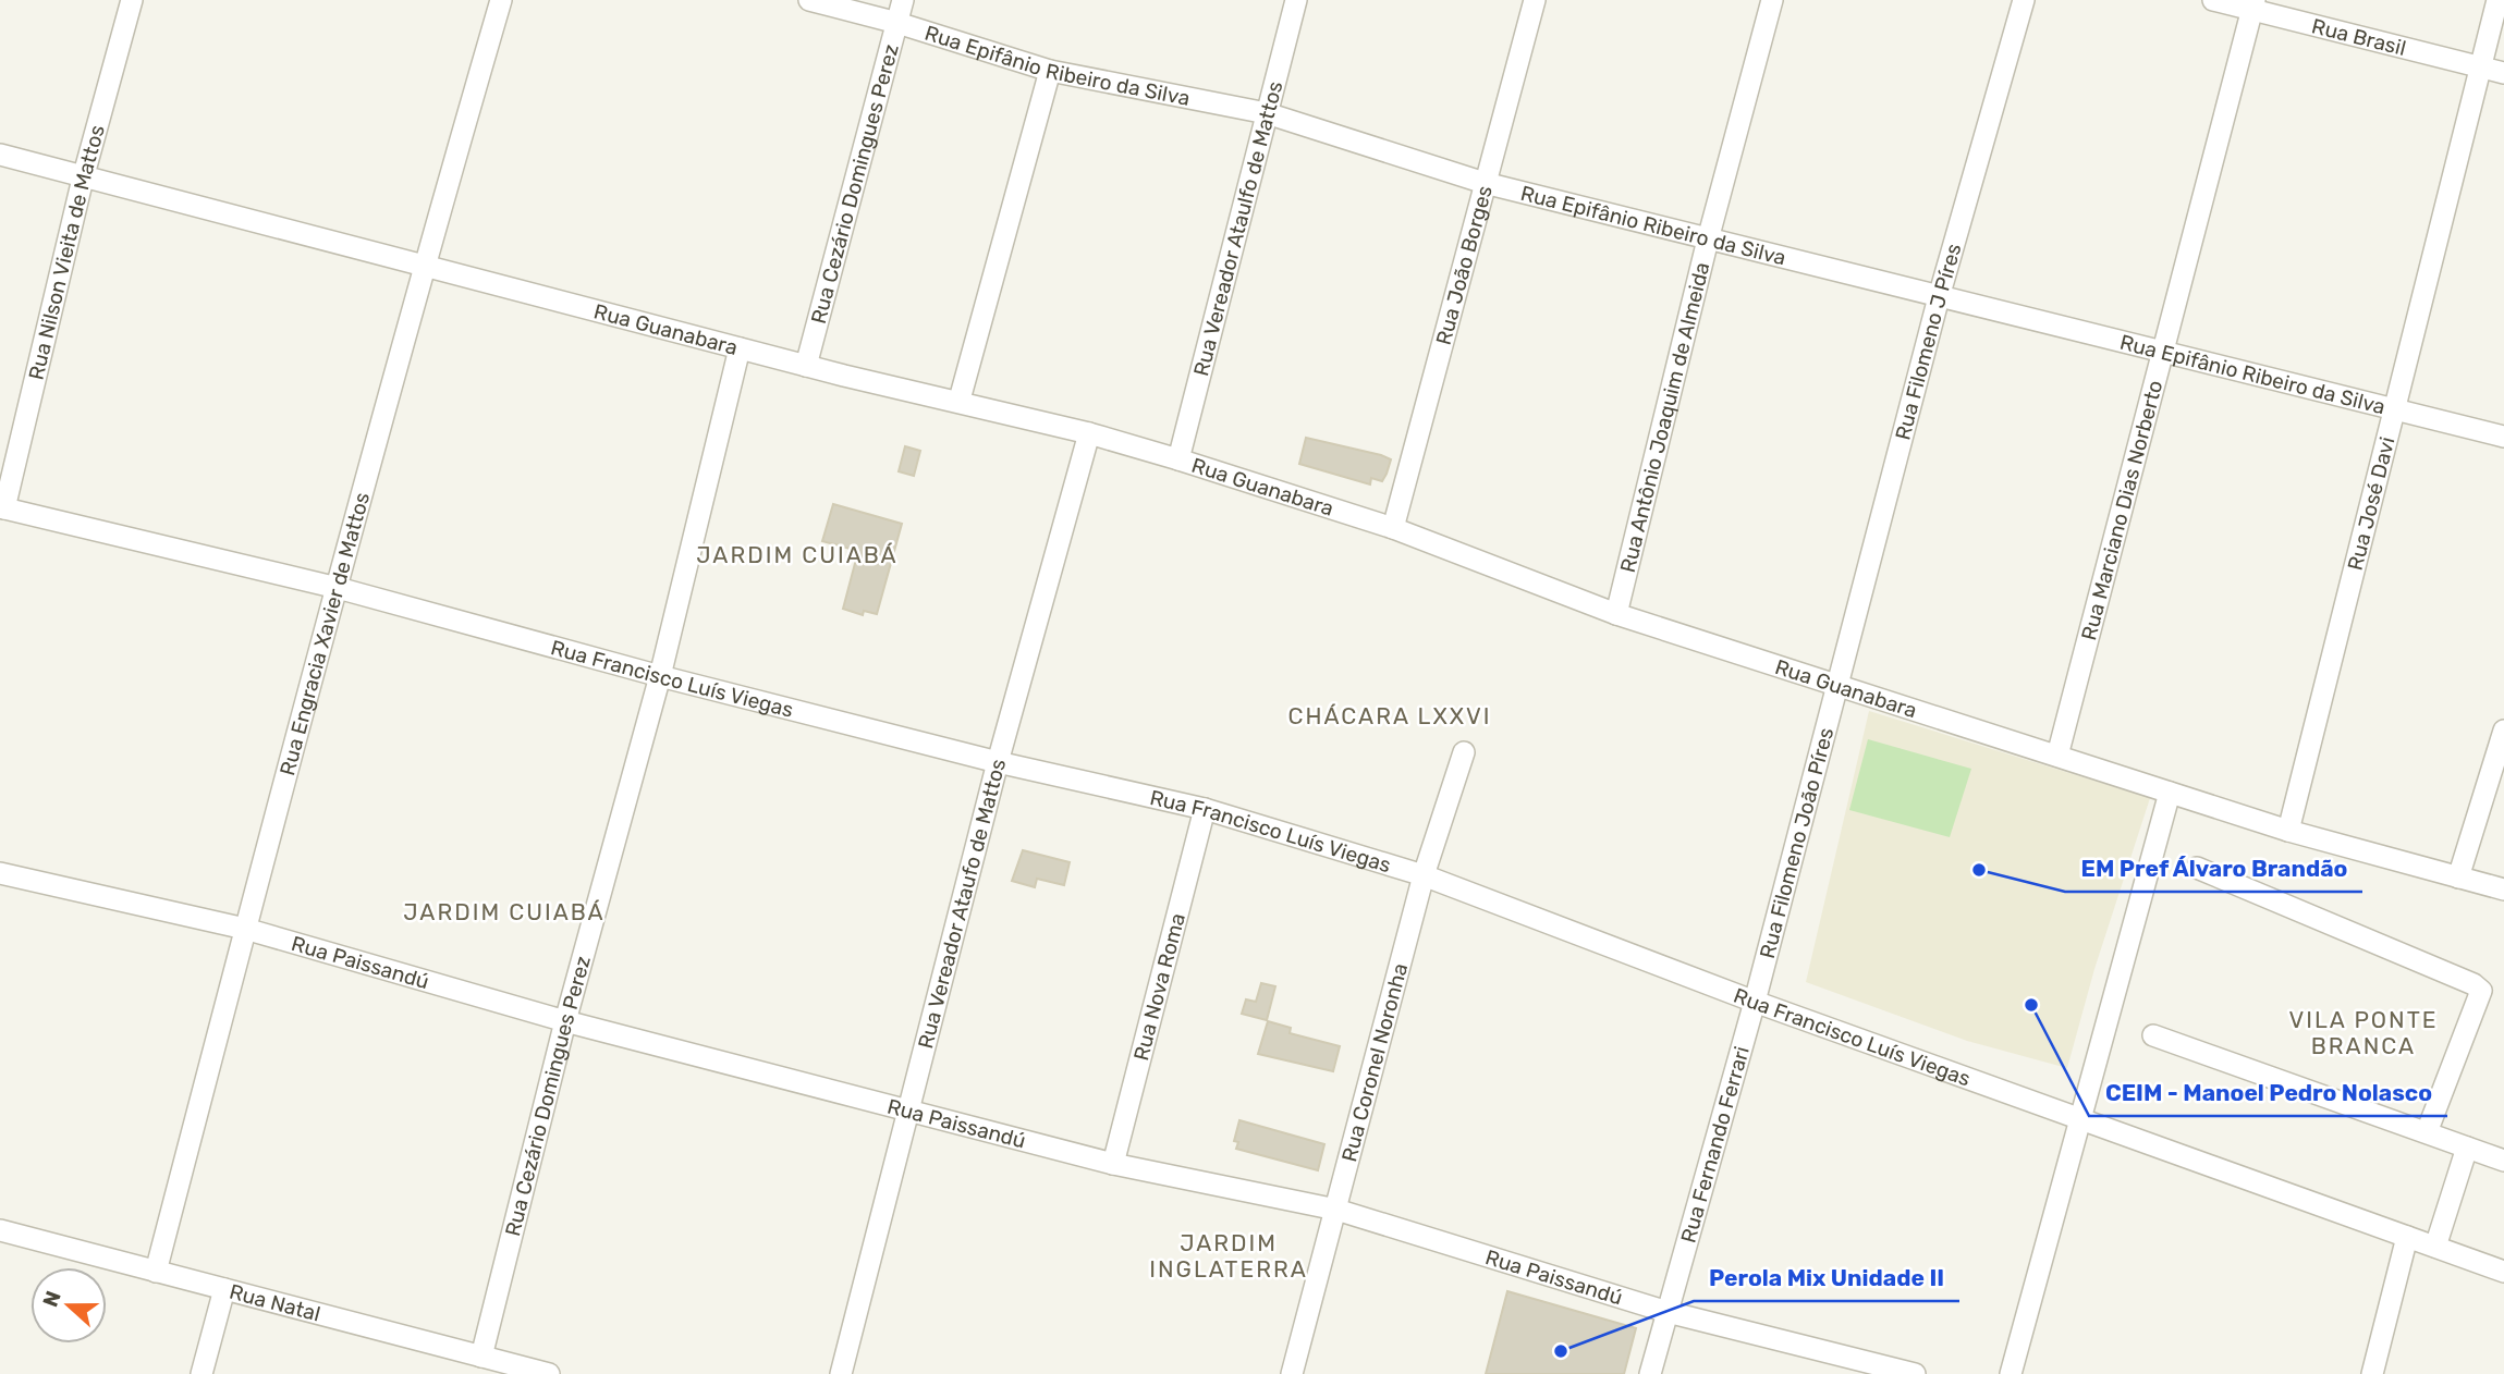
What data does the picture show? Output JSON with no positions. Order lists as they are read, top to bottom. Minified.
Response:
{"streets":{"street":["Rua Brasil","Rua Epifânio Ribeiro da Silva","Rua Cezário Domingues Perez","Rua Vereador Ataulfo de Mattos","Rua Nilson Vieita de Mattos","Rua João Borges","Rua Guanabara","Rua Filomeno J Píres","Rua Antônio Joaquim de Almeida","Rua José Davi","Rua Marciano Dias Norberto","Rua Engracia Xavier de Mattos","Rua Francisco Luís Viegas","Rua Filomeno João Píres","Rua Vereador Ataufo de Mattos","Rua Paissandú","Rua Nova Roma","Rua Coronel Noronha","Rua Fernando Ferrari","Rua Natal"]},"crossings":[["Rua Brasil","Rua José Davi"],["Rua Brasil","Rua Marciano Dias Norberto"],["Rua Epifânio Ribeiro da Silva","Rua Cezário Domingues Perez"],["Rua Epifânio Ribeiro da Silva","Rua Vereador Ataulfo de Mattos"],["Rua Epifânio Ribeiro da Silva","Rua João Borges"],["Rua Epifânio Ribeiro da Silva","Rua Filomeno J Píres"],["Rua Epifânio Ribeiro da Silva","Rua Antônio Joaquim de Almeida"],["Rua Epifânio Ribeiro da Silva","Rua José Davi"],["Rua Epifânio Ribeiro da Silva","Rua Marciano Dias Norberto"],["Rua Cezário Domingues Perez","Rua Guanabara"],["Rua Cezário Domingues Perez","Rua Francisco Luís Viegas"],["Rua Cezário Domingues Perez","Rua Paissandú"],["Rua Cezário Domingues Perez","Rua Natal"],["Rua Vereador Ataulfo de Mattos","Rua Guanabara"],["Rua Nilson Vieita de Mattos","Rua Guanabara"],["Rua Nilson Vieita de Mattos","Rua Francisco Luís Viegas"],["Rua João Borges","Rua Guanabara"],["Rua Guanabara","Rua Filomeno J Píres"],["Rua Guanabara","Rua Antônio Joaquim de Almeida"],["Rua Guanabara","Rua José Davi"],["Rua Guanabara","Rua Marciano Dias Norberto"],["Rua Guanabara","Rua Engracia Xavier de Mattos"],["Rua Guanabara","Rua Filomeno João Píres"],["Rua Guanabara","Rua Vereador Ataufo de Mattos"],["Rua Filomeno J Píres","Rua Filomeno João Píres"],["Rua Engracia Xavier de Mattos","Rua Francisco Luís Viegas"],["Rua Engracia Xavier de Mattos","Rua Paissandú"],["Rua Engracia Xavier de Mattos","Rua Natal"],["Rua Francisco Luís Viegas","Rua Filomeno João Píres"],["Rua Francisco Luís Viegas","Rua Vereador Ataufo de Mattos"],["Rua Francisco Luís Viegas","Rua Nova Roma"],["Rua Francisco Luís Viegas","Rua Coronel Noronha"],["Rua Francisco Luís Viegas","Rua Fernando Ferrari"],["Rua Filomeno João Píres","Rua Fernando Ferrari"],["Rua Vereador Ataufo de Mattos","Rua Paissandú"],["Rua Paissandú","Rua Nova Roma"],["Rua Paissandú","Rua Coronel Noronha"],["Rua Paissandú","Rua Fernando Ferrari"]],"districts":["JARDIM CUIABÁ","CHÁCARA LXXVI","JARDIM CUIABÁ","VILA PONTE BRANCA","JARDIM INGLATERRA"],"places":["EM Pref Álvaro Brandão","CEIM - Manoel Pedro Nolasco","Perola Mix Unidade II"],"north":"left"}
